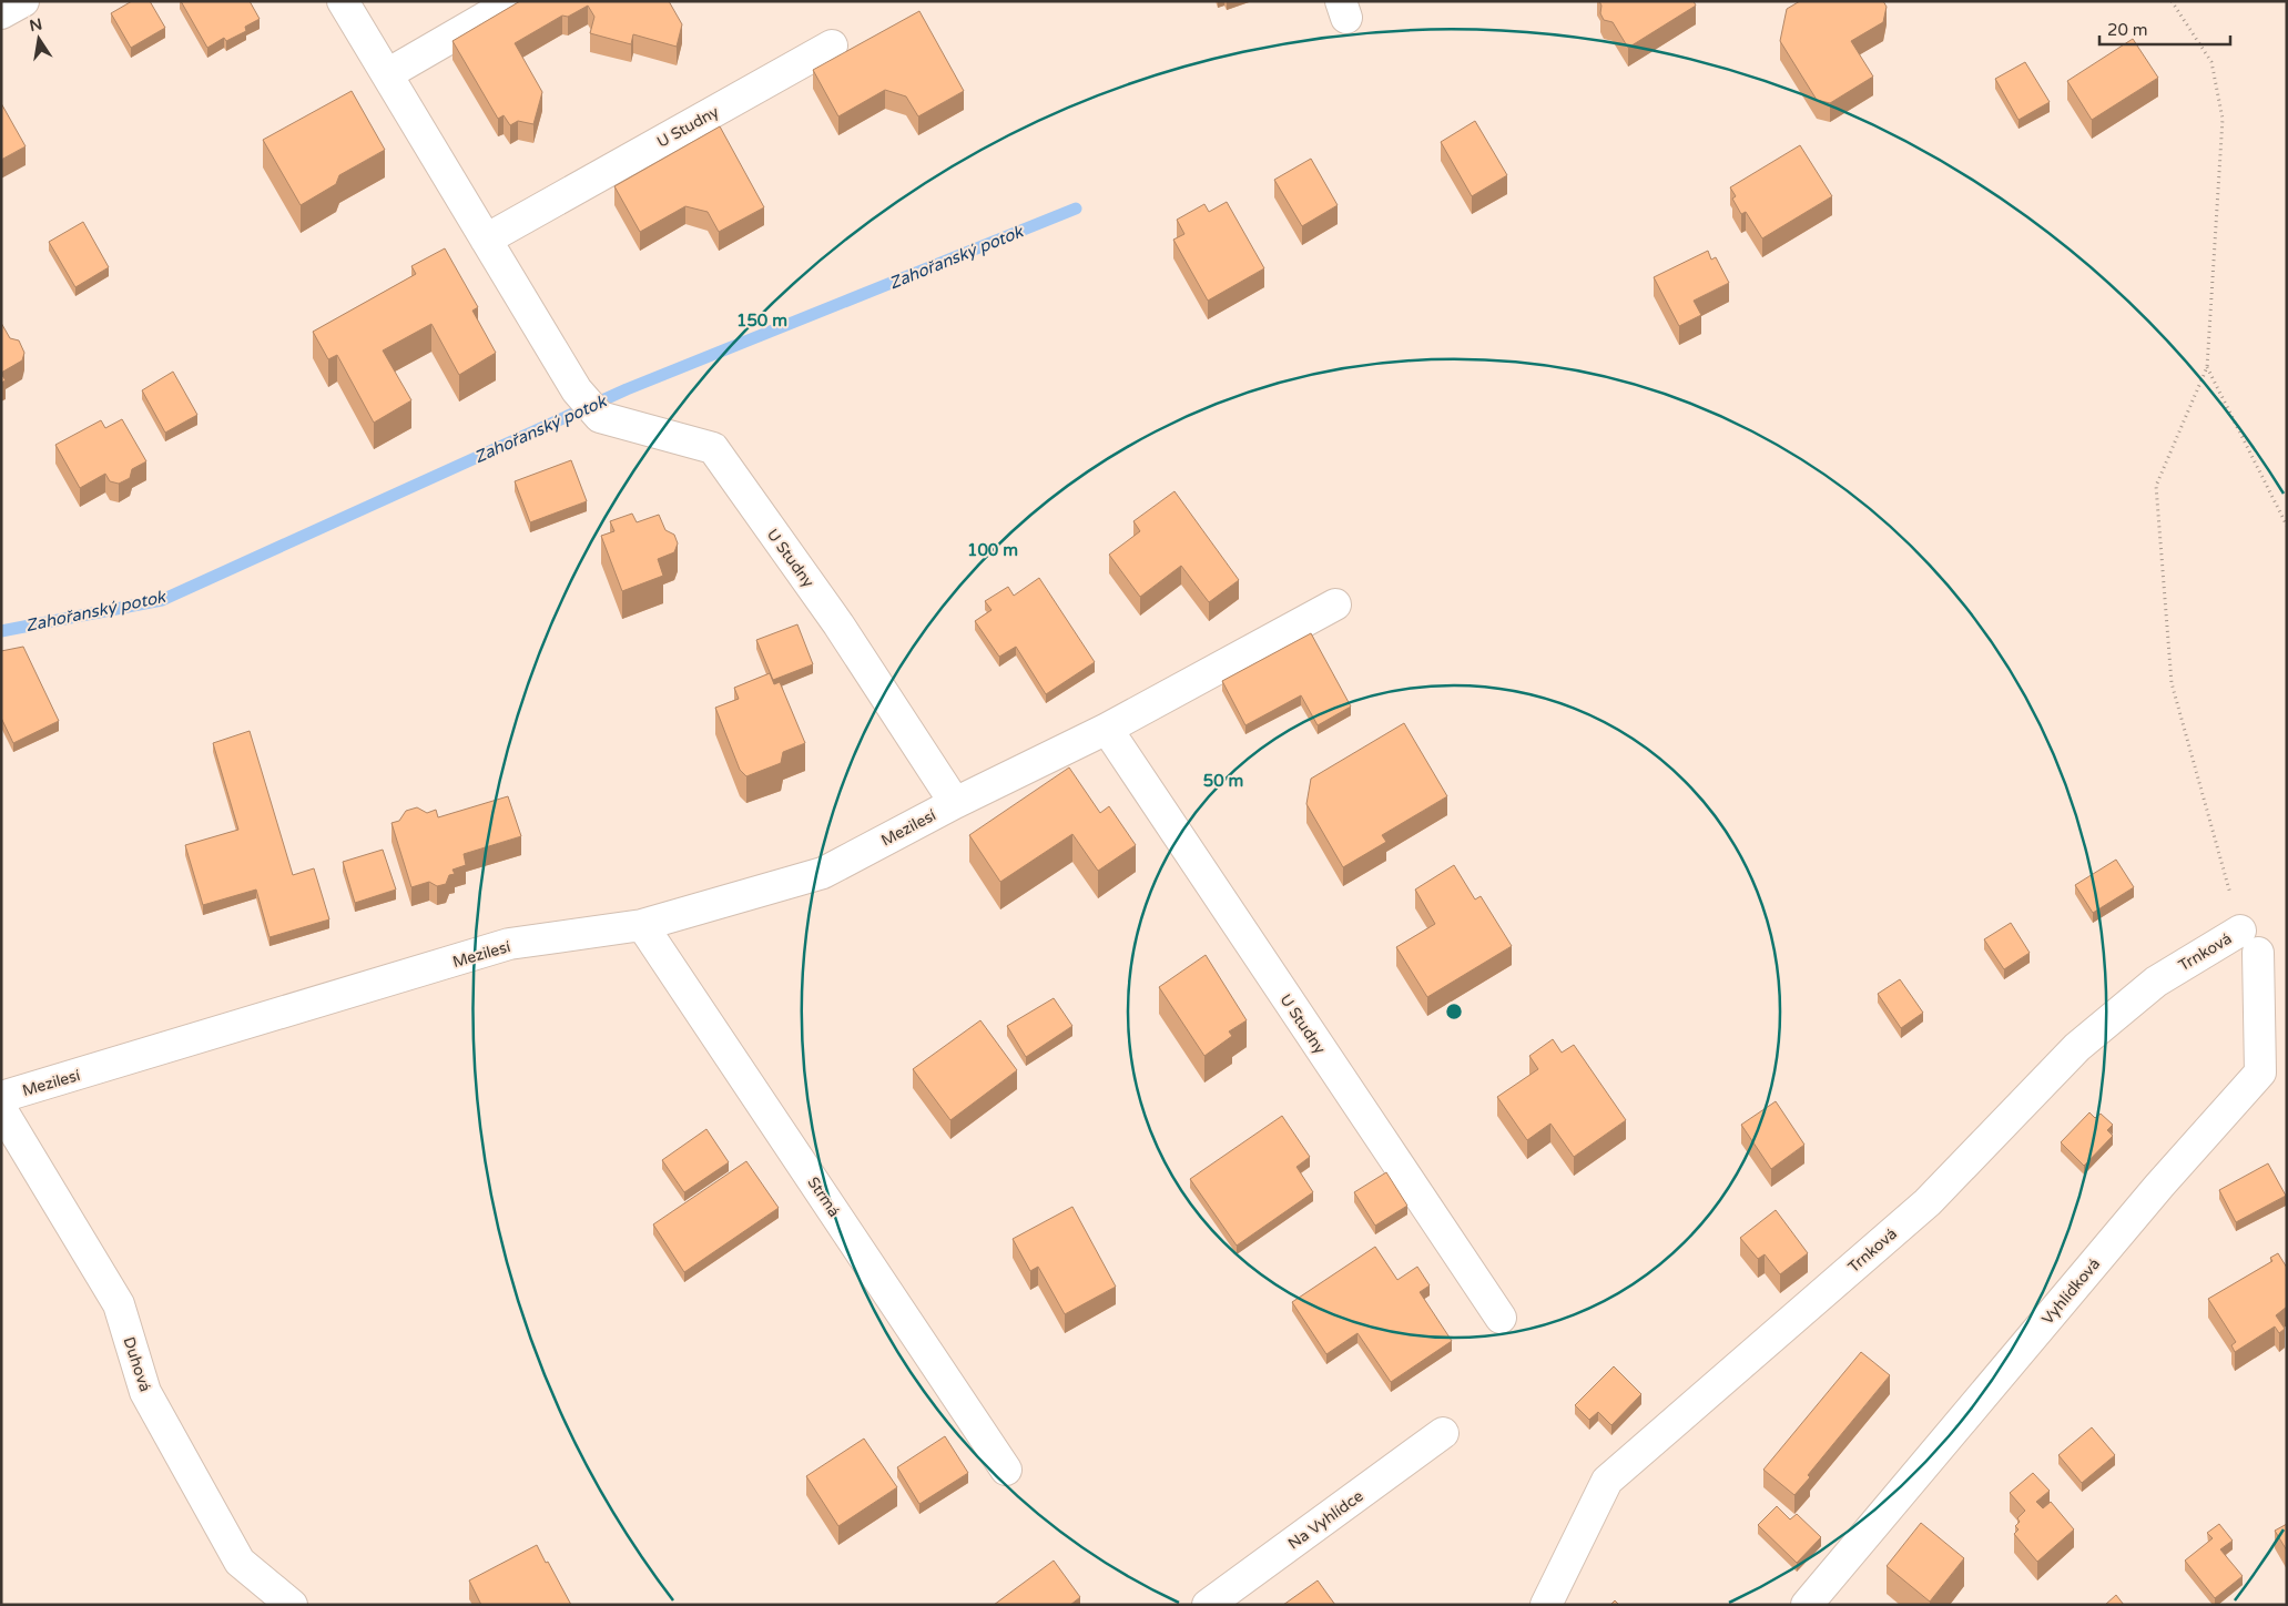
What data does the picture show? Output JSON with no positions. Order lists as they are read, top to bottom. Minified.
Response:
{"streets":{"street":["U Studny","Mezilesí","Trnková","Strmá","Vyhlídková","Duhová","Na Vyhlídce"]},"crossings":[["U Studny","Mezilesí"],["Mezilesí","Strmá"],["Trnková","Vyhlídková"]],"water":["Zahořanský potok"],"scale_bar":"20 m","north":"top","rings":["150 m","100 m","50 m"]}
